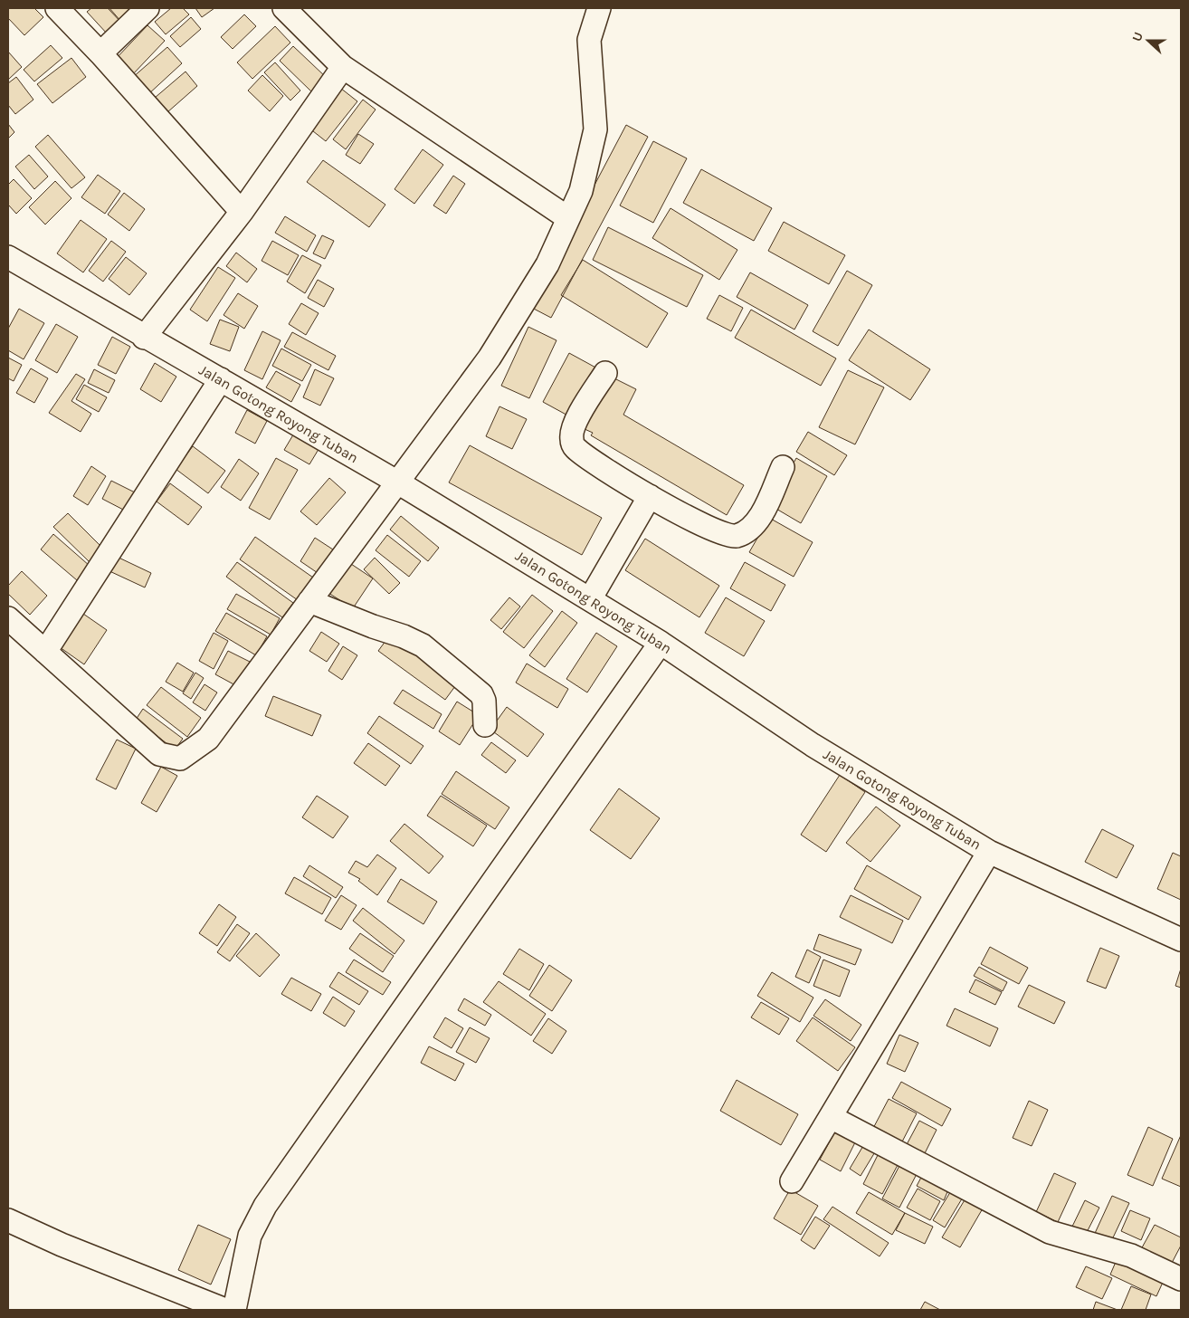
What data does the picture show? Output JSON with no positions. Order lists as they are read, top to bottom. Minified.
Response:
{"streets":{"street":["Jalan Gotong Royong Tuban"]},"north":"left"}
